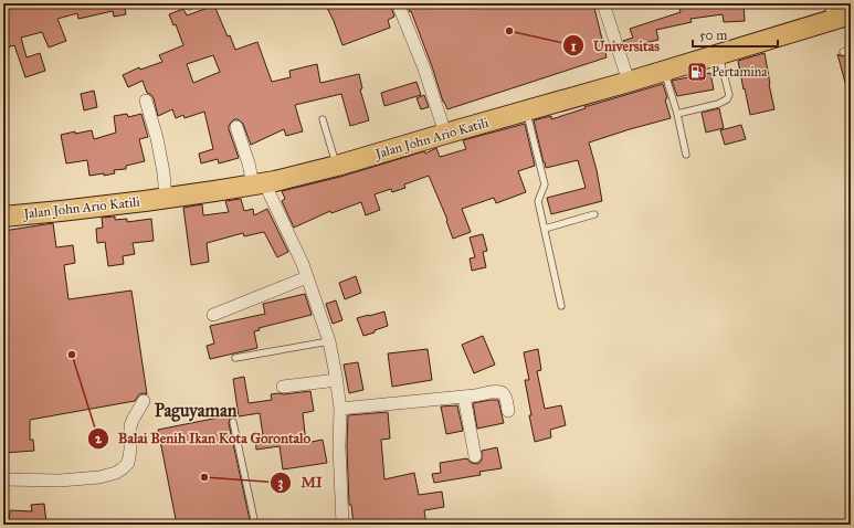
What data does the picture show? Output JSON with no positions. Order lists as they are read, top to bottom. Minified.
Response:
{"streets":{"main road":["Jalan John Ario Katili"]},"districts":["Paguyaman"],"places":{"other":["Universitas","Balai Benih Ikan Kota Gorontalo","MI"],"fuel station":["Pertamina"]},"scale_bar":"50 m"}
